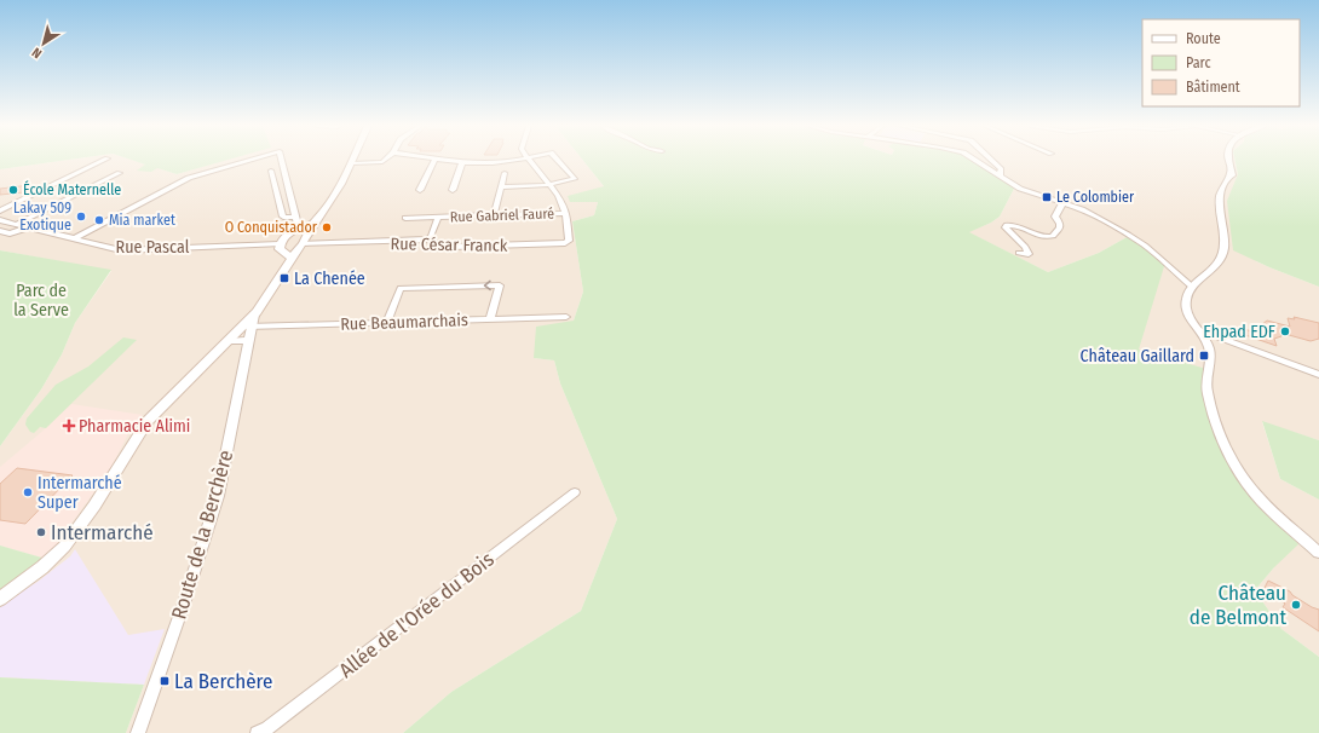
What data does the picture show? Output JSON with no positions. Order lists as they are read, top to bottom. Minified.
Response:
{"streets":{"street":["Rue Gabriel Fauré","Rue César Franck","Rue Pascal","Rue Beaumarchais","Route de la Berchère","Allée de l'Orée du Bois"]},"crossings":[["Rue Gabriel Fauré","Rue César Franck"],["Rue César Franck","Rue Pascal"],["Rue Beaumarchais","Route de la Berchère"]],"parks":["Parc de la Serve"],"places":{"other":["École Maternelle","Lakay 509 Exotique","Mia market","O Conquistador","Ehpad EDF","Intermarché Super","Intermarché","Château de Belmont"],"transit":["Le Colombier","La Chenée","Château Gaillard","La Berchère"],"health":["Pharmacie Alimi"]},"legend":["Route","Parc","Bâtiment"],"north":"bottom left"}
